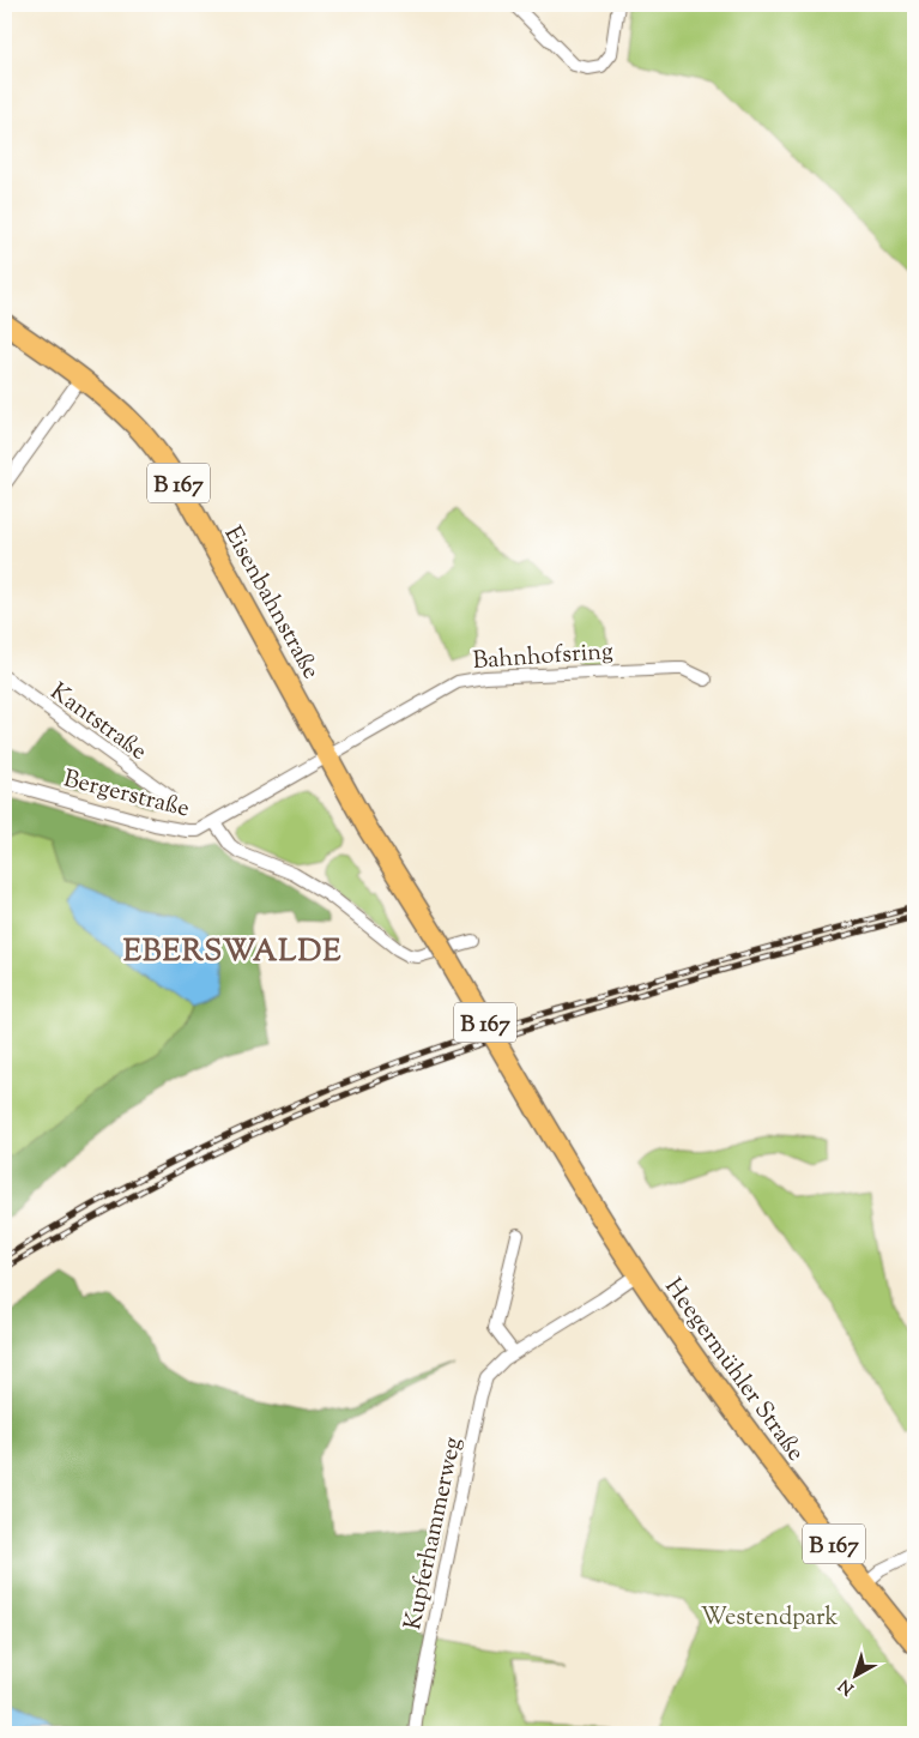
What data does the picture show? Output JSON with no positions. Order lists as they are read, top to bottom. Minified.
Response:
{"streets":{"main road":["B 167","Eisenbahnstraße","Heegermühler Straße"],"street":["Bahnhofsring","Kantstraße","Bergerstraße","Kupferhammerweg"]},"crossings":[["Eisenbahnstraße","Bahnhofsring"],["Eisenbahnstraße","Bergerstraße"],["Eisenbahnstraße","Heegermühler Straße"],["Bahnhofsring","Bergerstraße"],["Heegermühler Straße","Kupferhammerweg"]],"districts":["EBERSWALDE"],"parks":["Westendpark"],"north":"bottom left"}
